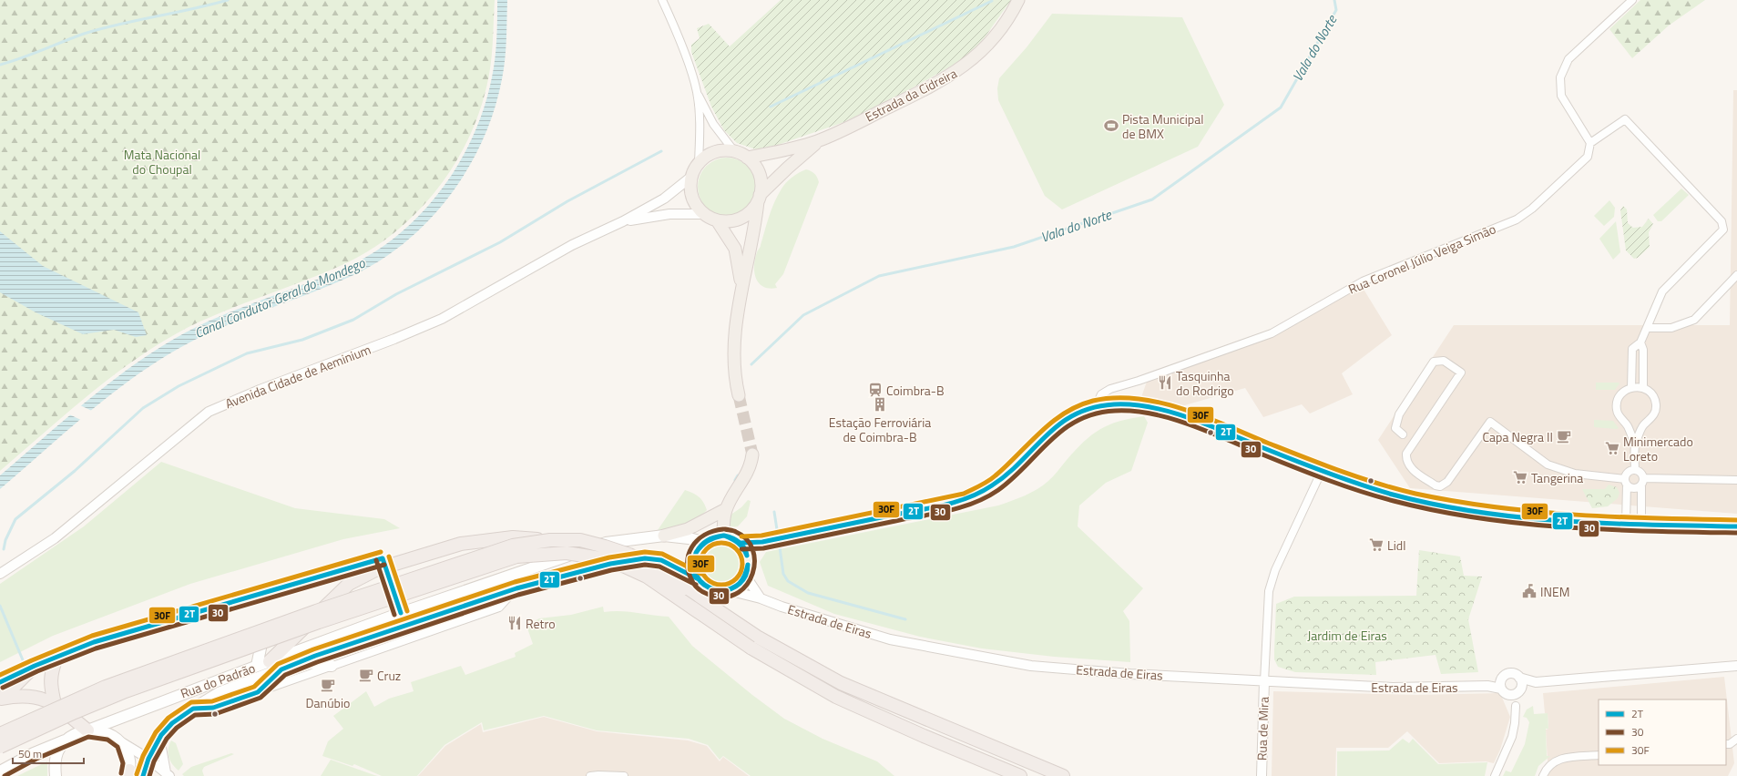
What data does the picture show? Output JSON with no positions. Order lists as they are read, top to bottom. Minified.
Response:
{"streets":{"main road":["Estrada da Cidreira","Rua do Padrão"],"street":["Rua Coronel Júlio Veiga Simão","Avenida Cidade de Aeminium","Estrada de Eiras","Rua de Mira"]},"crossings":[["Estrada da Cidreira","Avenida Cidade de Aeminium"],["Estrada de Eiras","Rua do Padrão"],["Estrada de Eiras","Rua de Mira"]],"water":["Vala do Norte","Canal Condutor Geral do Mondego"],"parks":["Mata Nacional do Choupal","Jardim de Eiras"],"places":{"sports":["Pista Municipal de BMX"],"restaurant":["Tasquinha do Rodrigo","Retro"],"station":["Coimbra-B"],"building":["Estação Ferroviária de Coimbra-B"],"cafe":["Capa Negra II","Cruz","Danúbio"],"supermarket":["Minimercado Loreto","Tangerina","Lidl"],"public building":["INEM"]},"lines":["transit line 30F","transit line 2T","transit line 30"],"legend":["2T","30","30F"],"scale_bar":"50 m"}
